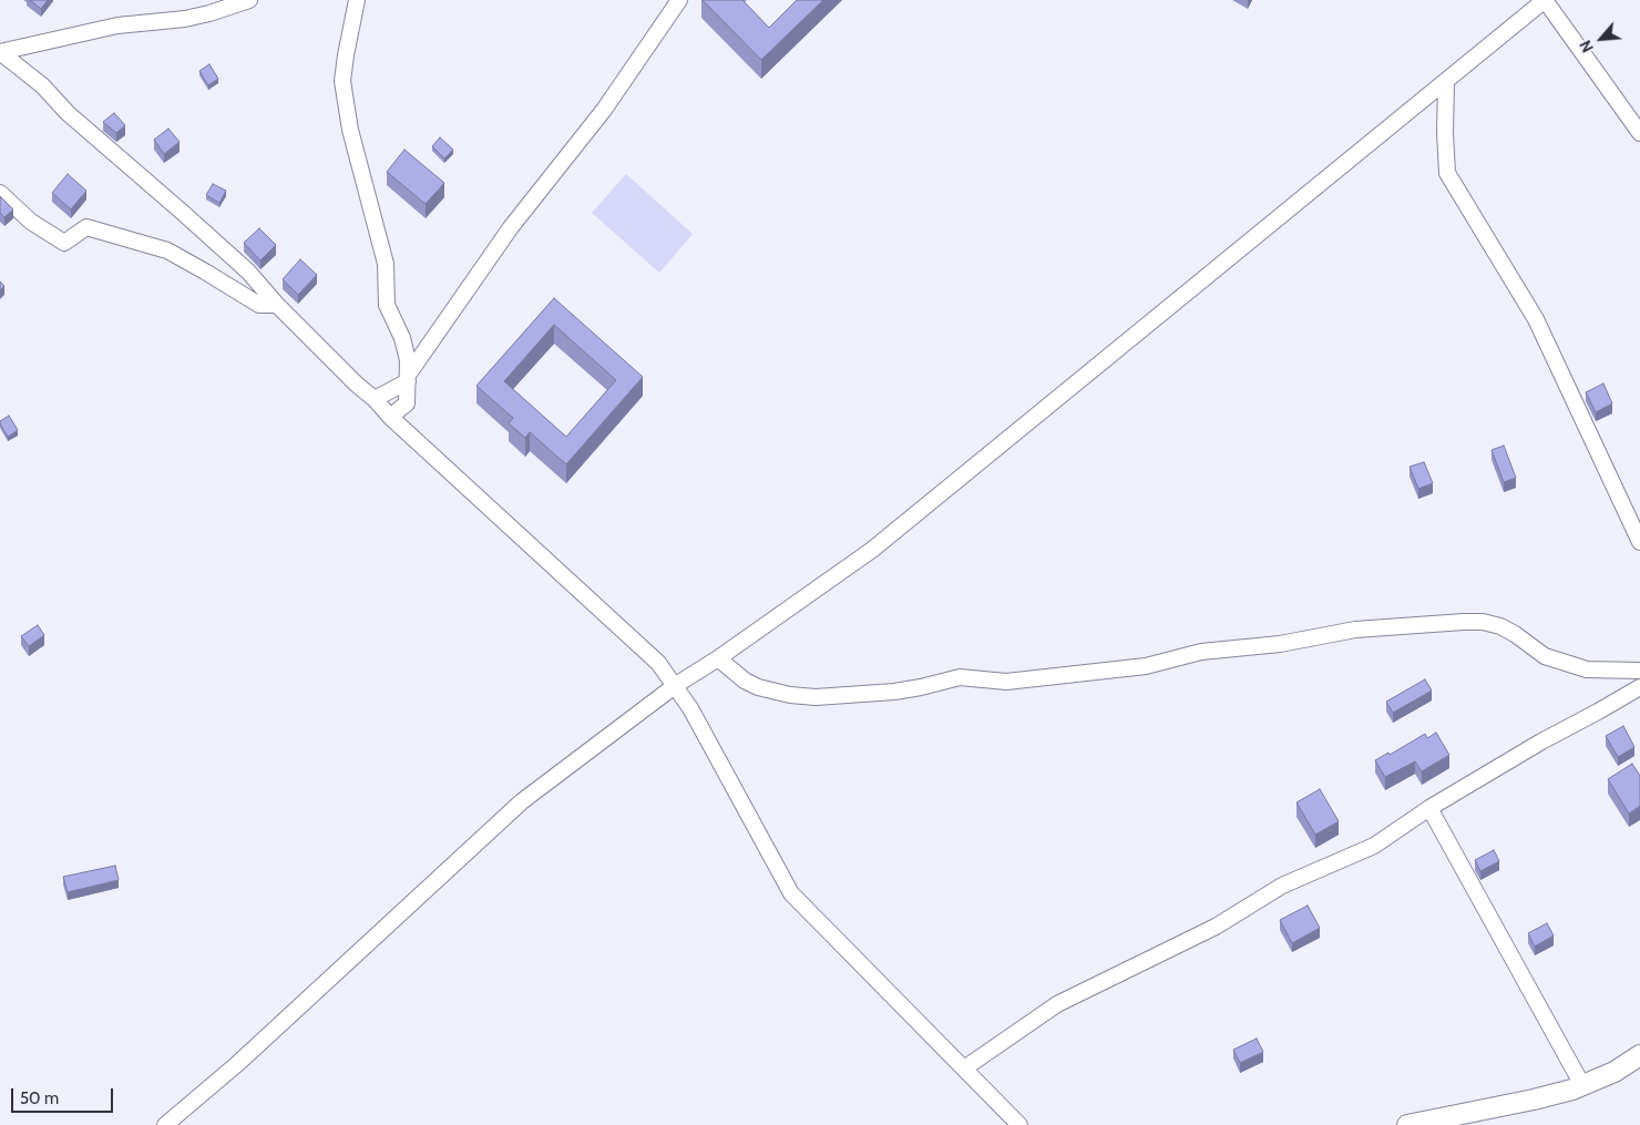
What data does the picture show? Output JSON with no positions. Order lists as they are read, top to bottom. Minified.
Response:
{"scale_bar":"50 m","north":"bottom left"}
